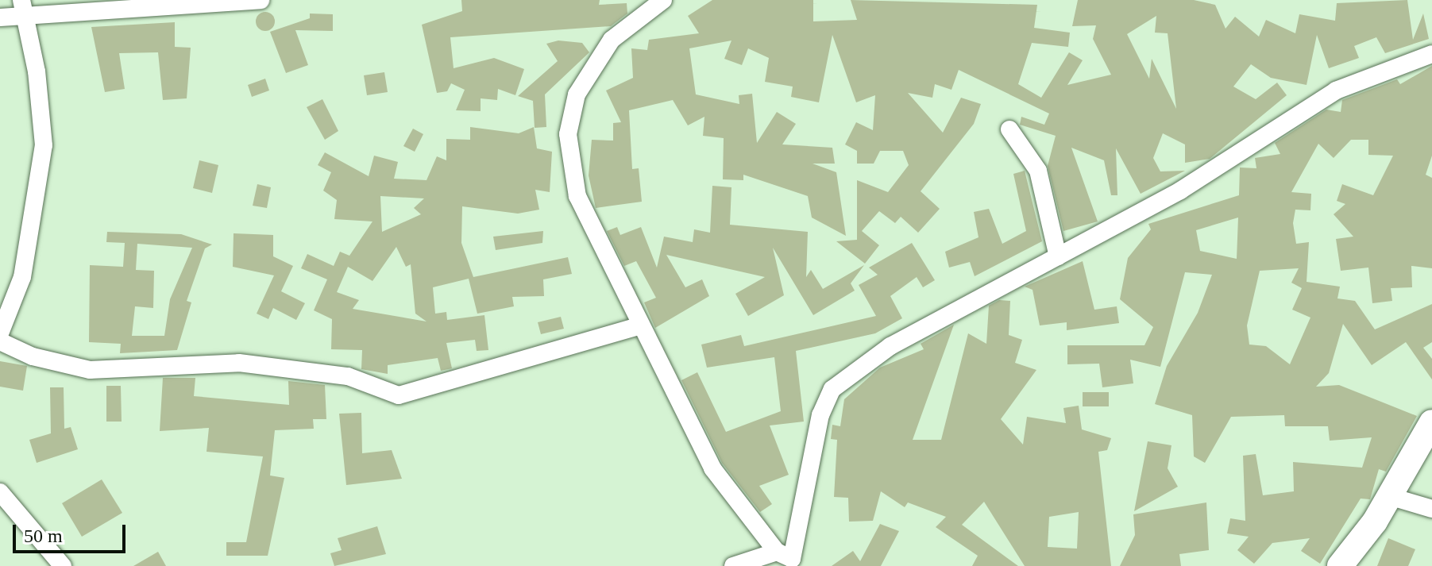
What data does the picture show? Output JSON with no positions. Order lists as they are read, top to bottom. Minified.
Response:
{"scale_bar":"50 m"}
